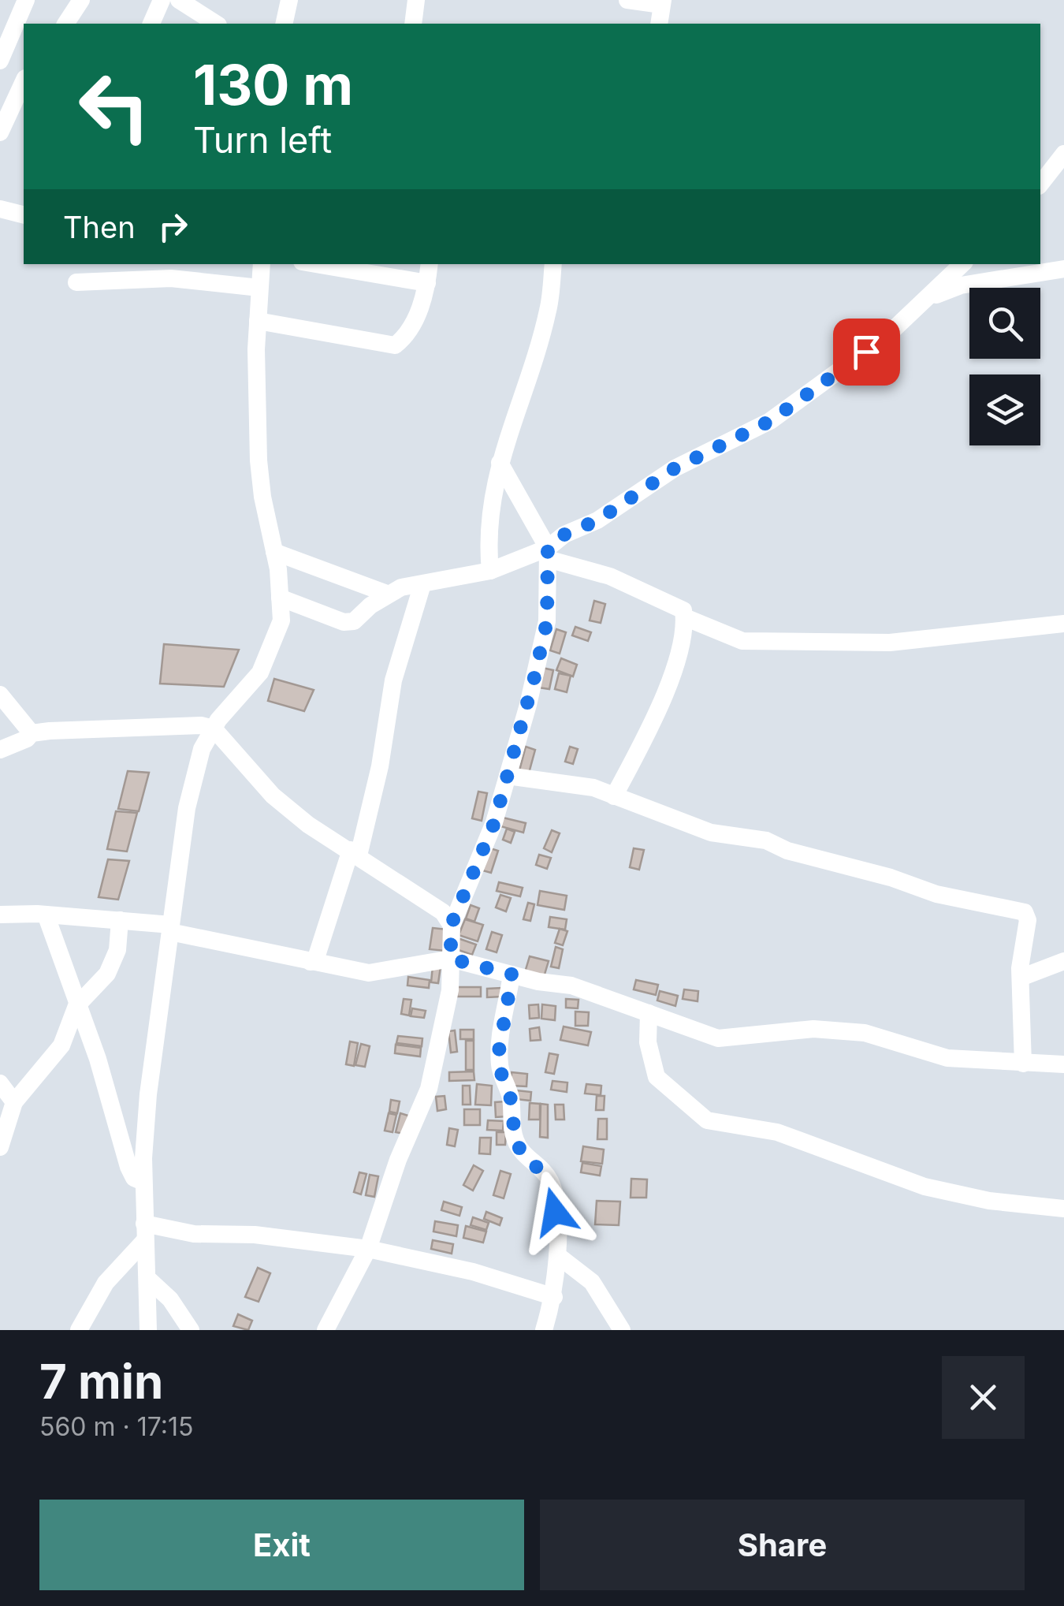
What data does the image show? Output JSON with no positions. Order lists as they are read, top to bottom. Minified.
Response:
{"page":{"turn":["130 m","Turn left"],"then":"Then","heading":["7 min","560 m · 17:15"],"buttons":["Exit","Share"]}}
